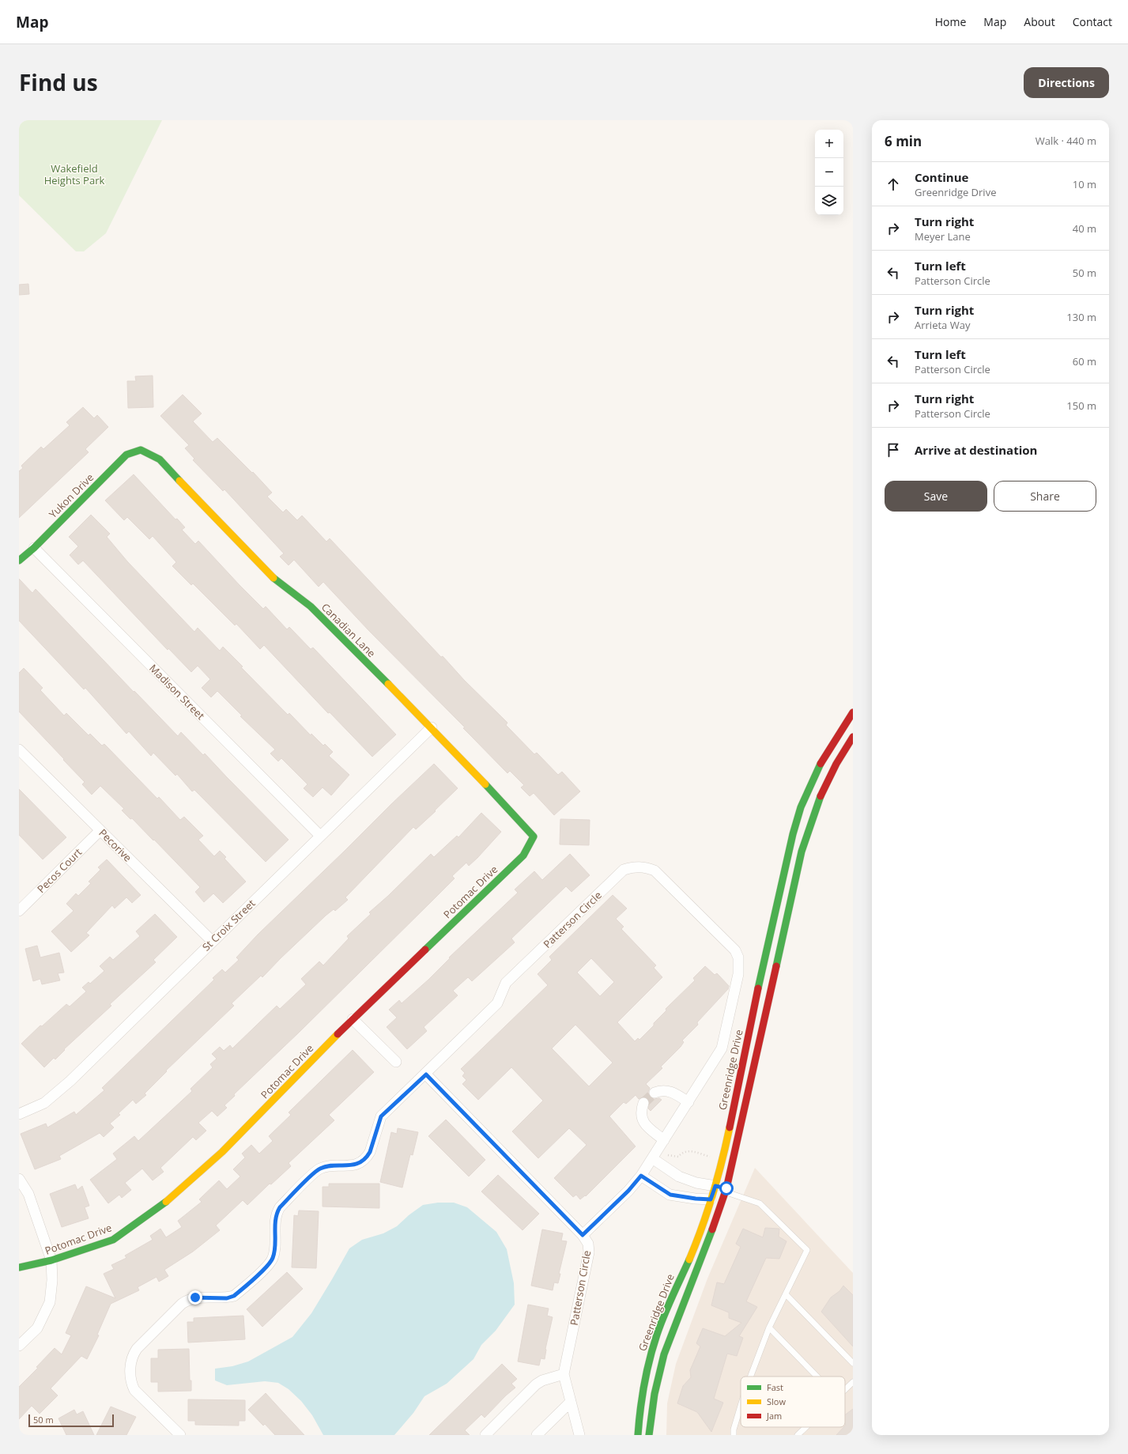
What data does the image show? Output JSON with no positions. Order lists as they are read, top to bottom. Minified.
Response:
{"streets":{"street":["Yukon Drive","Canadian Lane","Madison Street","Pecorive","Pecos Court","Potomac Drive","Patterson Circle","St Croix Street","Greenridge Drive"]},"crossings":[["Yukon Drive","Canadian Lane"],["Yukon Drive","Madison Street"],["Canadian Lane","Potomac Drive"],["Canadian Lane","St Croix Street"],["Madison Street","St Croix Street"],["Pecorive","Pecos Court"],["Pecorive","St Croix Street"]],"parks":["Wakefield Heights Park"],"legend":["Fast","Slow","Jam"],"scale_bar":"50 m","page":{"header":"Map","nav":["Home","Map","About","Contact"],"title":"Find us","buttons":["Directions",["Save","Share"]],"heading":["6 min","Walk · 440 m"],"map_buttons":["+","−"],"list":[["Continue","Greenridge Drive","10 m"],["Turn right","Meyer Lane","40 m"],["Turn left","Patterson Circle","50 m"],["Turn right","Arrieta Way","130 m"],["Turn left","Patterson Circle","60 m"],["Turn right","Patterson Circle","150 m"],"Arrive at destination"],"scale":"50 m"}}
